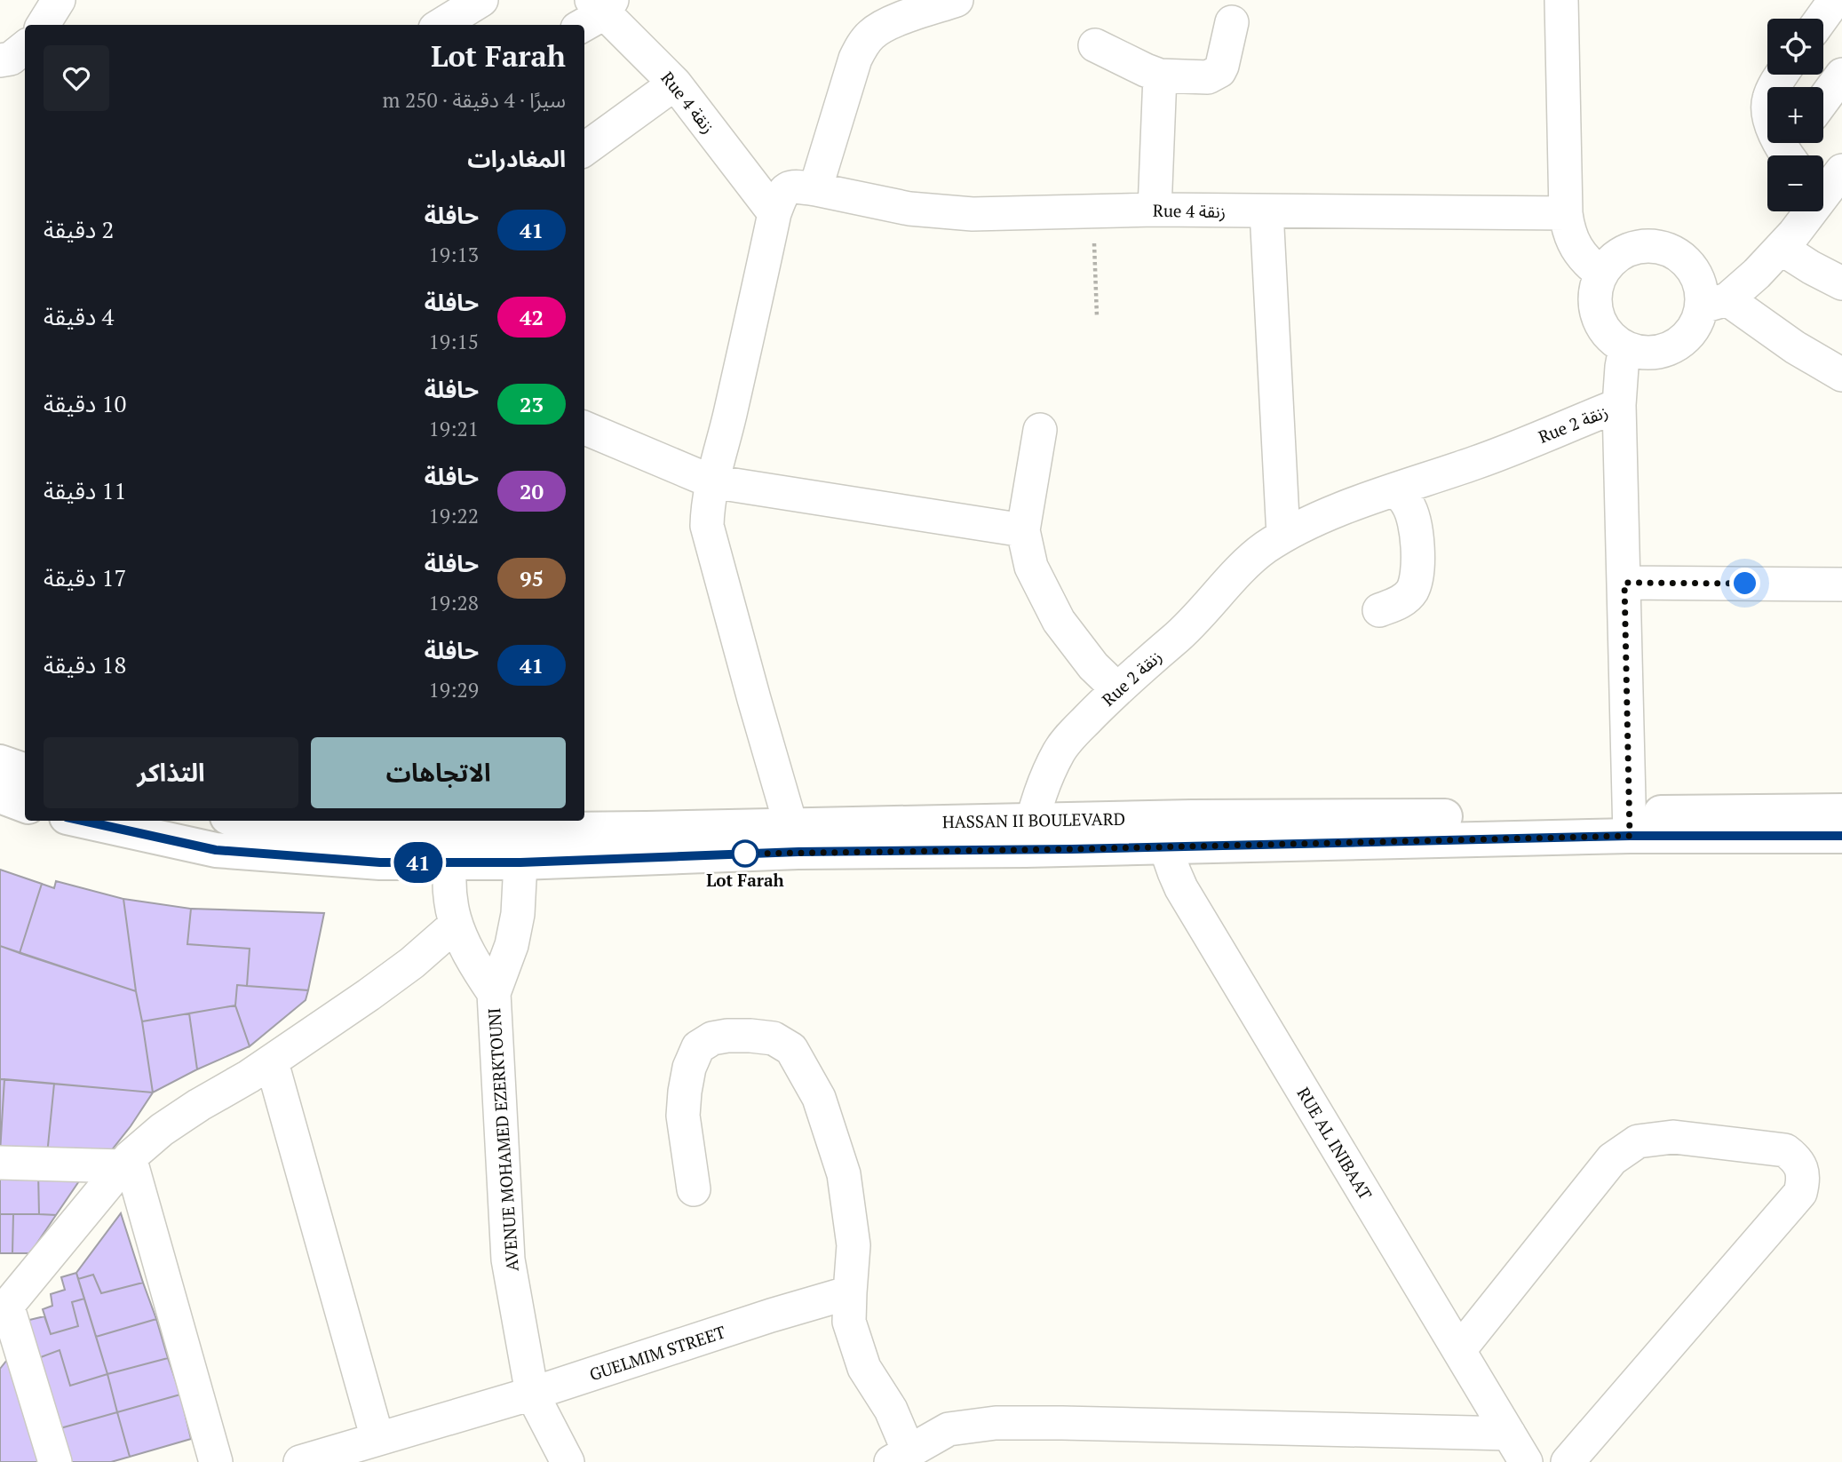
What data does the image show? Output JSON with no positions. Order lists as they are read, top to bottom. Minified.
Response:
{"streets":{"main road":["HASSAN II BOULEVARD"],"street":["Rue 4 زنقة","Rue 2 زنقة","AVENUE MOHAMED EZERKTOUNI","RUE AL INIBAAT","GUELMIM STREET"]},"crossings":[["Rue 2 زنقة","HASSAN II BOULEVARD"],["HASSAN II BOULEVARD","AVENUE MOHAMED EZERKTOUNI"],["HASSAN II BOULEVARD","RUE AL INIBAAT"],["AVENUE MOHAMED EZERKTOUNI","GUELMIM STREET"]],"places":["Lot Farah"],"lines":["bus line 41"],"page":{"on_map":"41","map_buttons":["+","−"],"heading":[["Lot Farah","سيرًا · 4 دقيقة · 250 m"],"المغادرات"],"list":[{"mark":"41","name":"حافلة","note":"19:13","value":"2 دقيقة"},{"mark":"42","name":"حافلة","note":"19:15","value":"4 دقيقة"},{"mark":"23","name":"حافلة","note":"19:21","value":"10 دقيقة"},{"mark":"20","name":"حافلة","note":"19:22","value":"11 دقيقة"},{"mark":"95","name":"حافلة","note":"19:28","value":"17 دقيقة"},{"mark":"41","name":"حافلة","note":"19:29","value":"18 دقيقة"}],"buttons":["الاتجاهات","التذاكر"]}}
